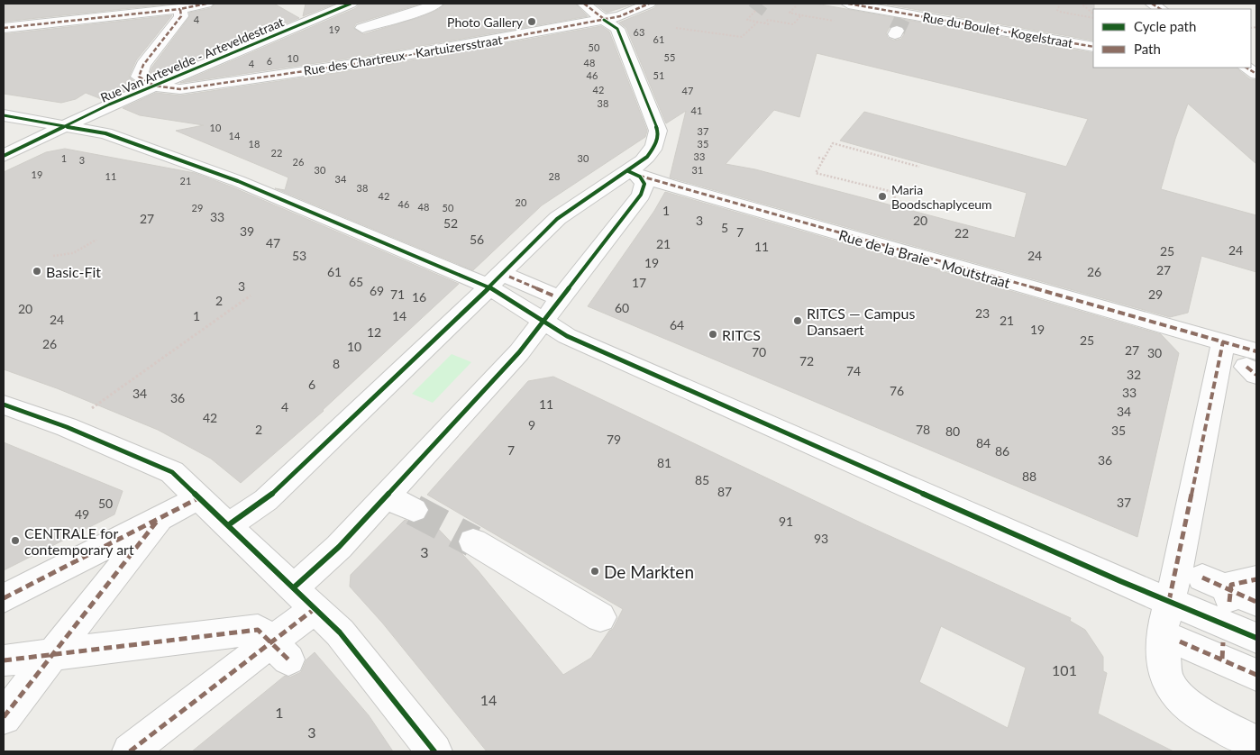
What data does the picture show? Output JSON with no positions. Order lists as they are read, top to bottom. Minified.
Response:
{"streets":{"street":["Rue du Boulet - Kogelstraat","Rue des Chartreux - Kartuizersstraat","Rue Van Artevelde - Arteveldestraat","Rue de la Braie - Moutstraat"]},"crossings":[["Rue des Chartreux - Kartuizersstraat","Rue Van Artevelde - Arteveldestraat"]],"places":["Photo Gallery","Maria Boodschaplyceum","Basic-Fit","RITCS — Campus Dansaert","RITCS","CENTRALE for contemporary art","De Markten"],"house_numbers":["4","19","63","61","50","55","10","6","48","4","46","51","42","47","38","41","10","37","14","18","35","22","33","1","30","3","26","30","31","19","11","28","34","21","38","42","20","46","48","29","50","1","33","27","3","20","52","5","39","7","22","56","47","21","11","24","25","53","24","19","27","61","26","65","17","3","69","71","29","16","2","60","20","23","1","14","24","21","64","19","12","25","26","10","27","70","30","72","8","74","32","6","76","33","34","36","11","4","34","42","9","2","78","35","80","79","84","7","86","36","81","88","85","87","37","50","49","91","93","3","101","14","1","3"],"legend":["Cycle path","Path"]}
